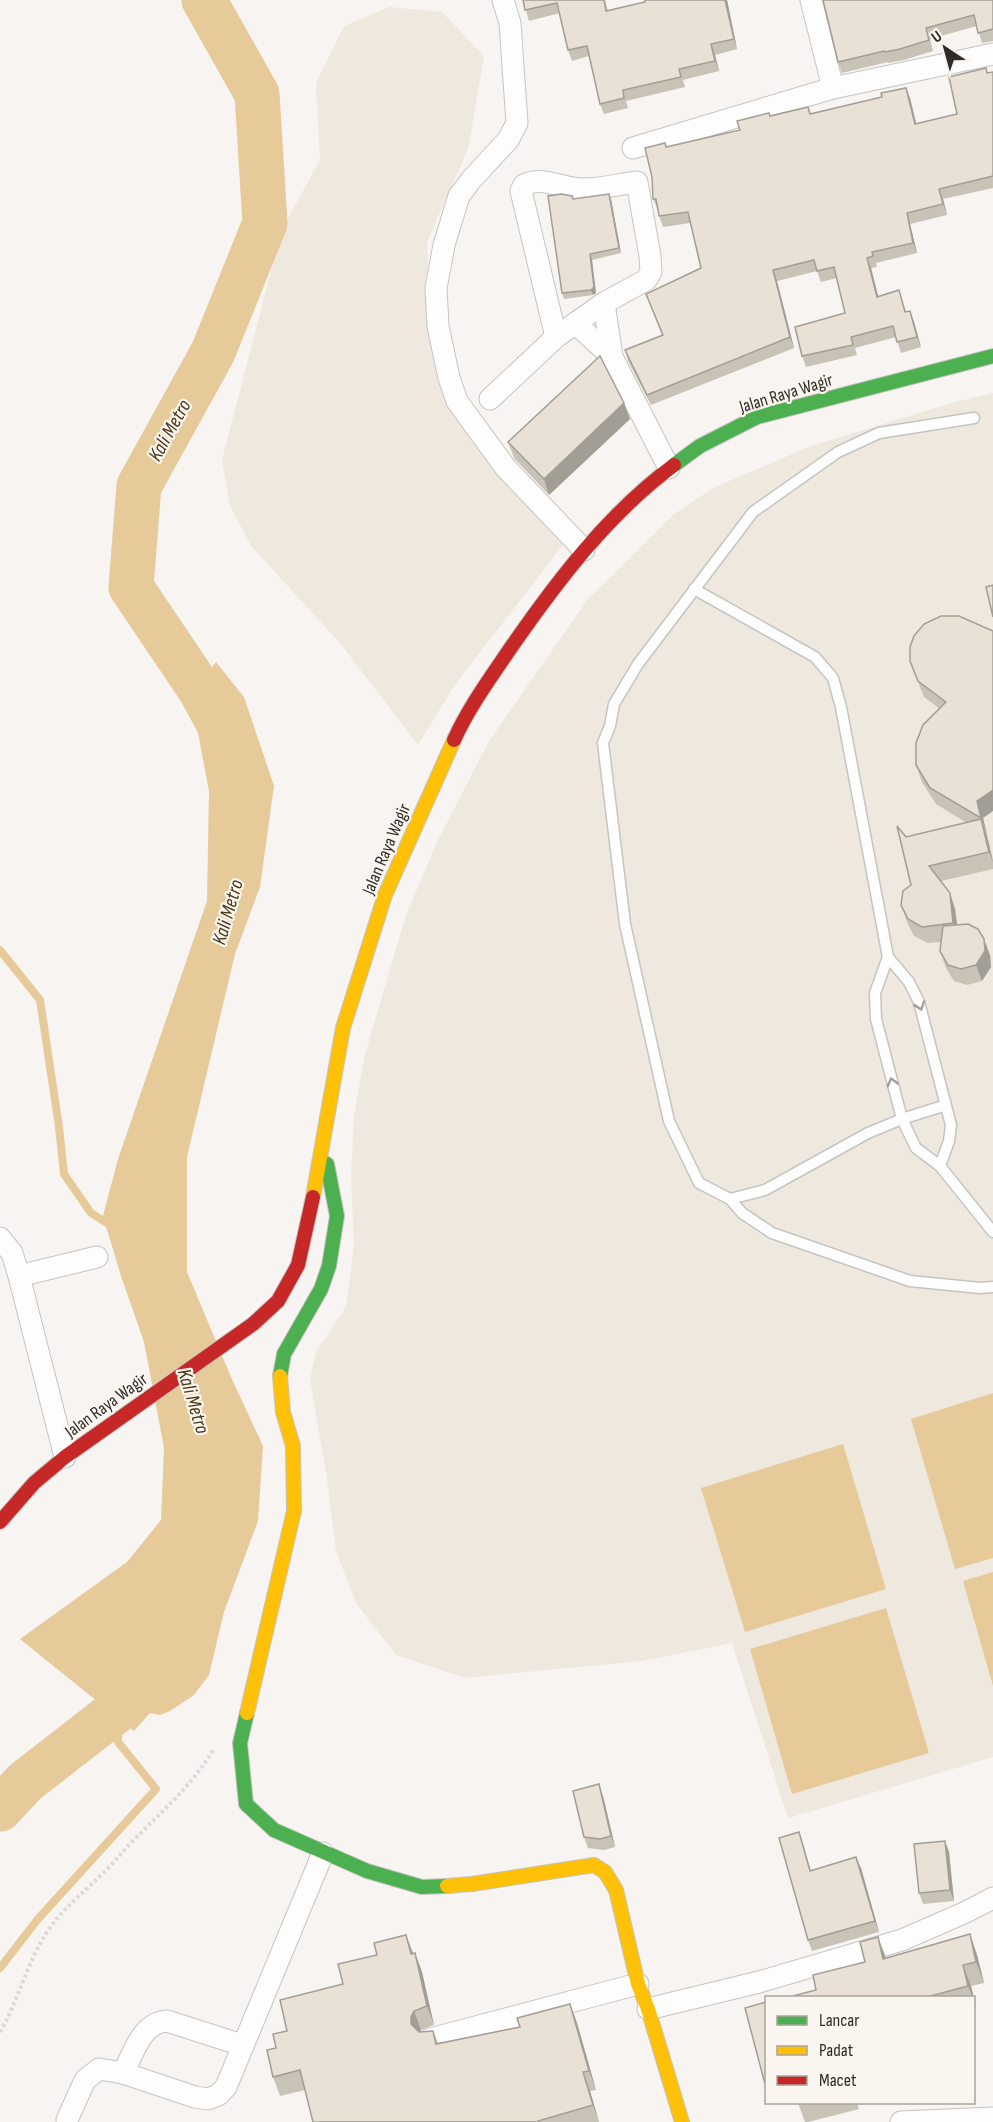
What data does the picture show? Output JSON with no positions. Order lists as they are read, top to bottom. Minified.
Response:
{"streets":{"main road":["Jalan Raya Wagir"]},"water":["Kali Metro"],"legend":["Lancar","Padat","Macet"],"north":"top left"}
